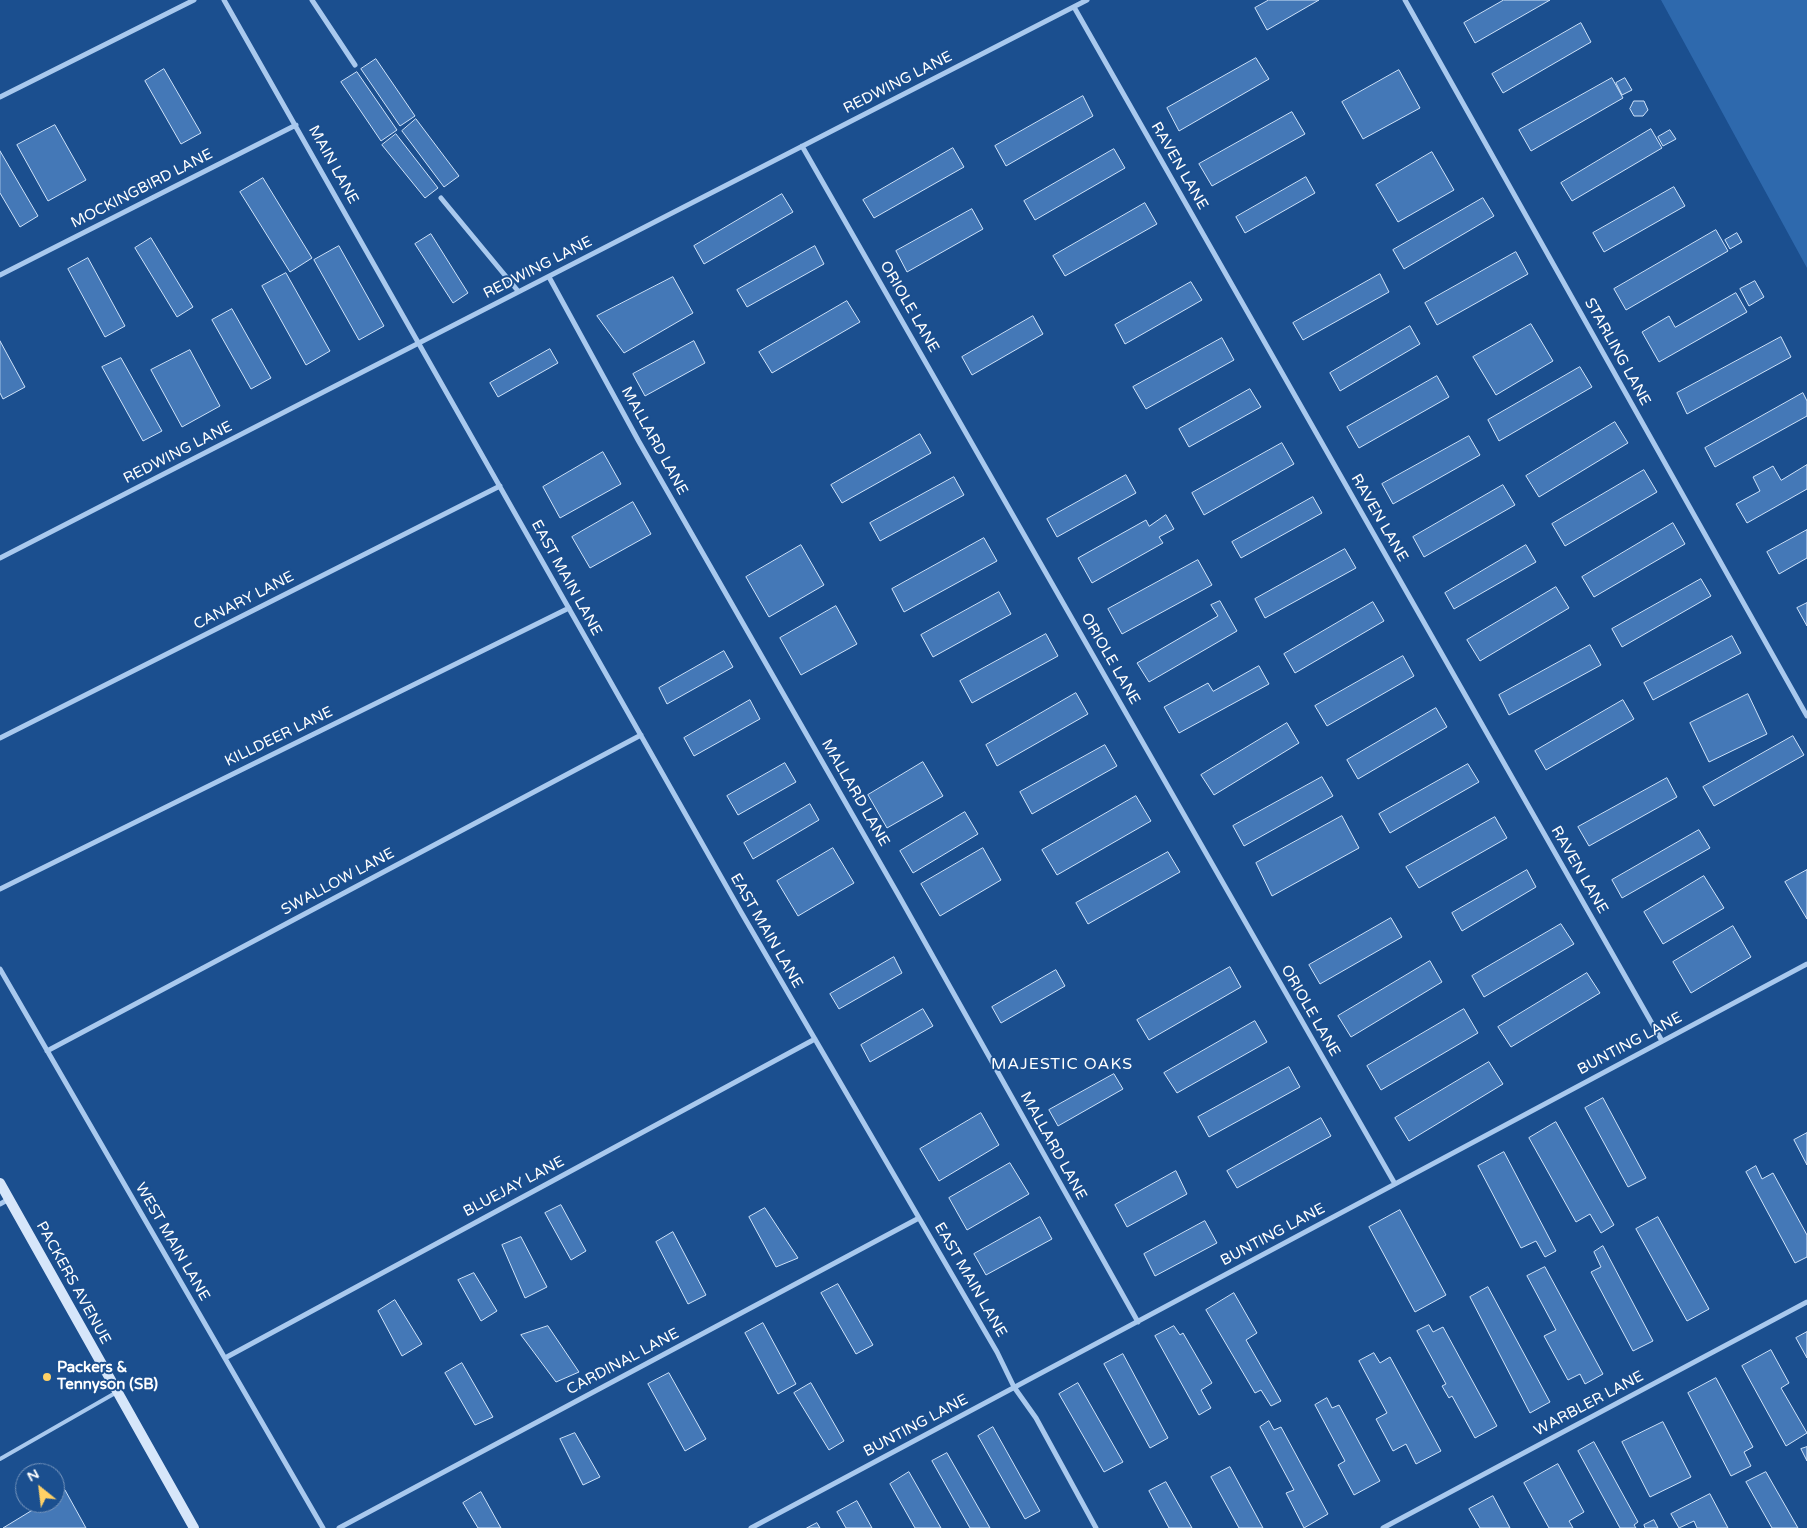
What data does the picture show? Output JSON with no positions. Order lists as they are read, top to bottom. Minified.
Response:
{"streets":{"main road":["PACKERS AVENUE"],"street":["REDWING LANE","MAIN LANE","RAVEN LANE","MOCKINGBIRD LANE","ORIOLE LANE","STARLING LANE","MALLARD LANE","EAST MAIN LANE","CANARY LANE","KILLDEER LANE","SWALLOW LANE","BUNTING LANE","BLUEJAY LANE","WEST MAIN LANE","CARDINAL LANE","WARBLER LANE"]},"crossings":[["REDWING LANE","MAIN LANE"],["REDWING LANE","RAVEN LANE"],["REDWING LANE","ORIOLE LANE"],["REDWING LANE","MALLARD LANE"],["REDWING LANE","EAST MAIN LANE"],["MAIN LANE","MOCKINGBIRD LANE"],["MAIN LANE","EAST MAIN LANE"],["RAVEN LANE","BUNTING LANE"],["ORIOLE LANE","BUNTING LANE"],["MALLARD LANE","BUNTING LANE"],["EAST MAIN LANE","CANARY LANE"],["EAST MAIN LANE","KILLDEER LANE"],["EAST MAIN LANE","SWALLOW LANE"],["EAST MAIN LANE","BUNTING LANE"],["EAST MAIN LANE","BLUEJAY LANE"],["EAST MAIN LANE","CARDINAL LANE"],["SWALLOW LANE","WEST MAIN LANE"],["BLUEJAY LANE","WEST MAIN LANE"]],"districts":["MAJESTIC OAKS"],"places":["Packers & Tennyson (SB)"],"north":"top left"}
